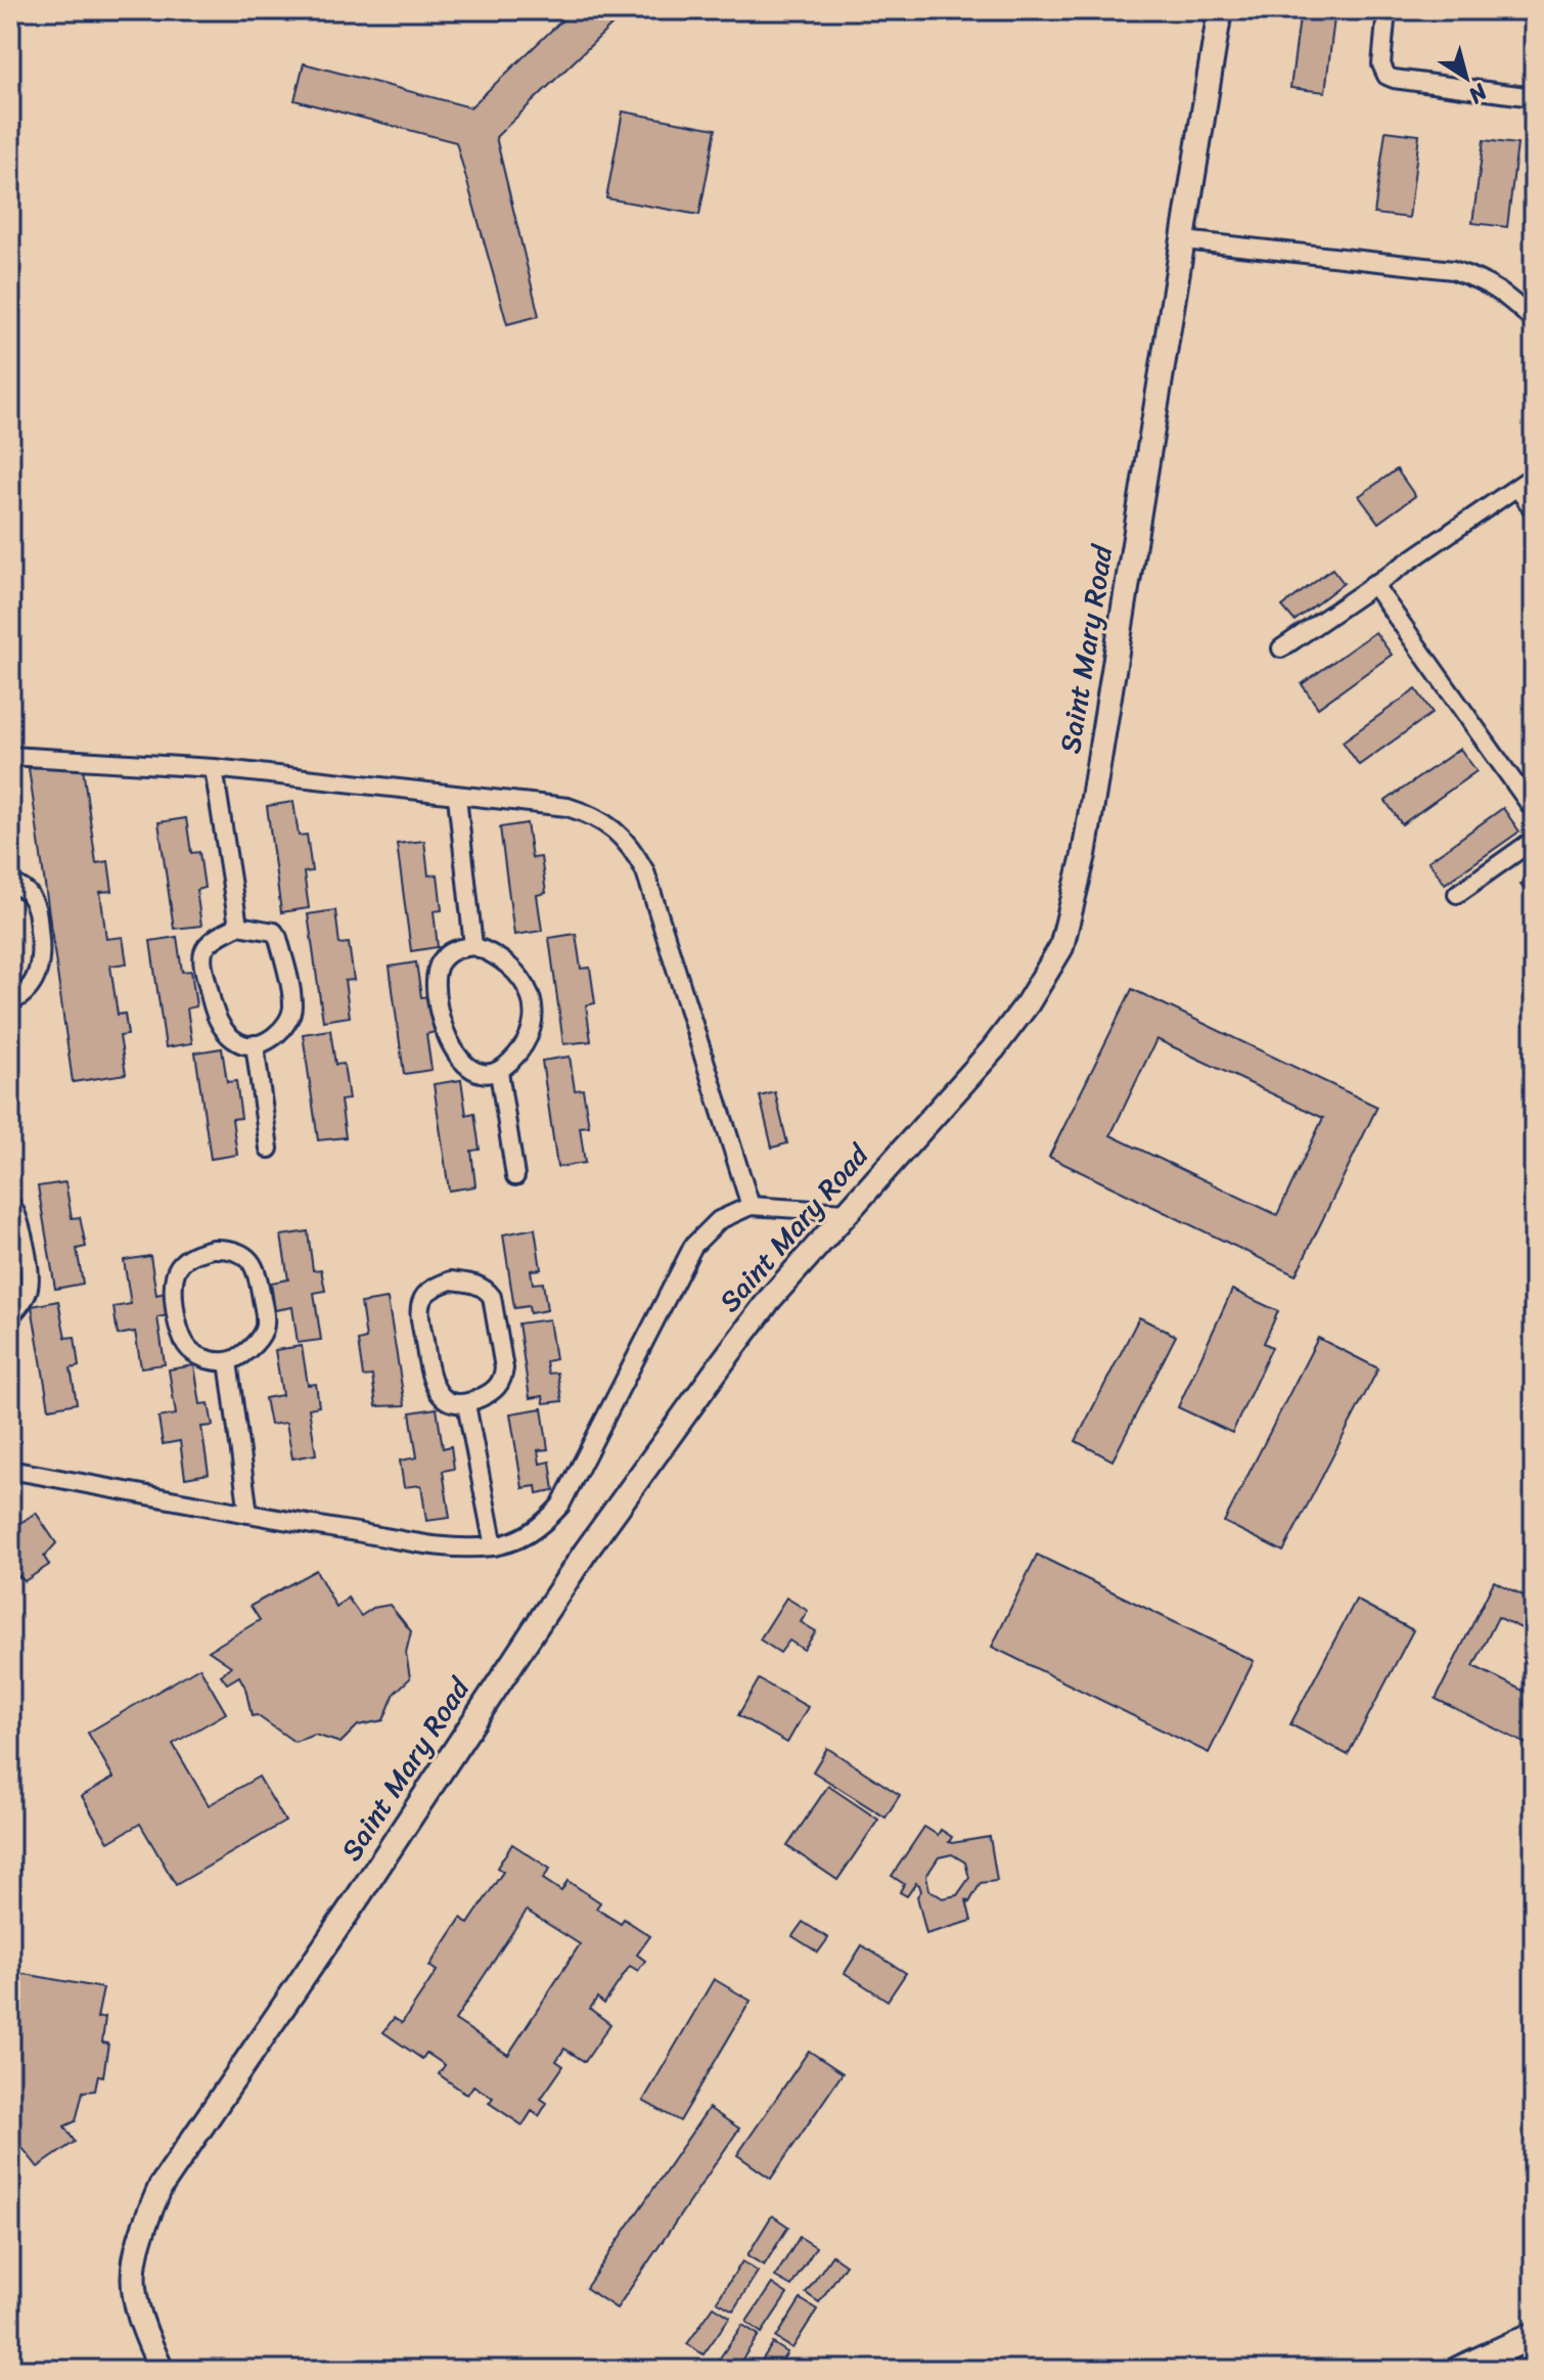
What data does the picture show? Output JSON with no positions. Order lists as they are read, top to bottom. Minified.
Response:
{"streets":{"street":["Saint Mary Road"]},"north":"bottom right"}
